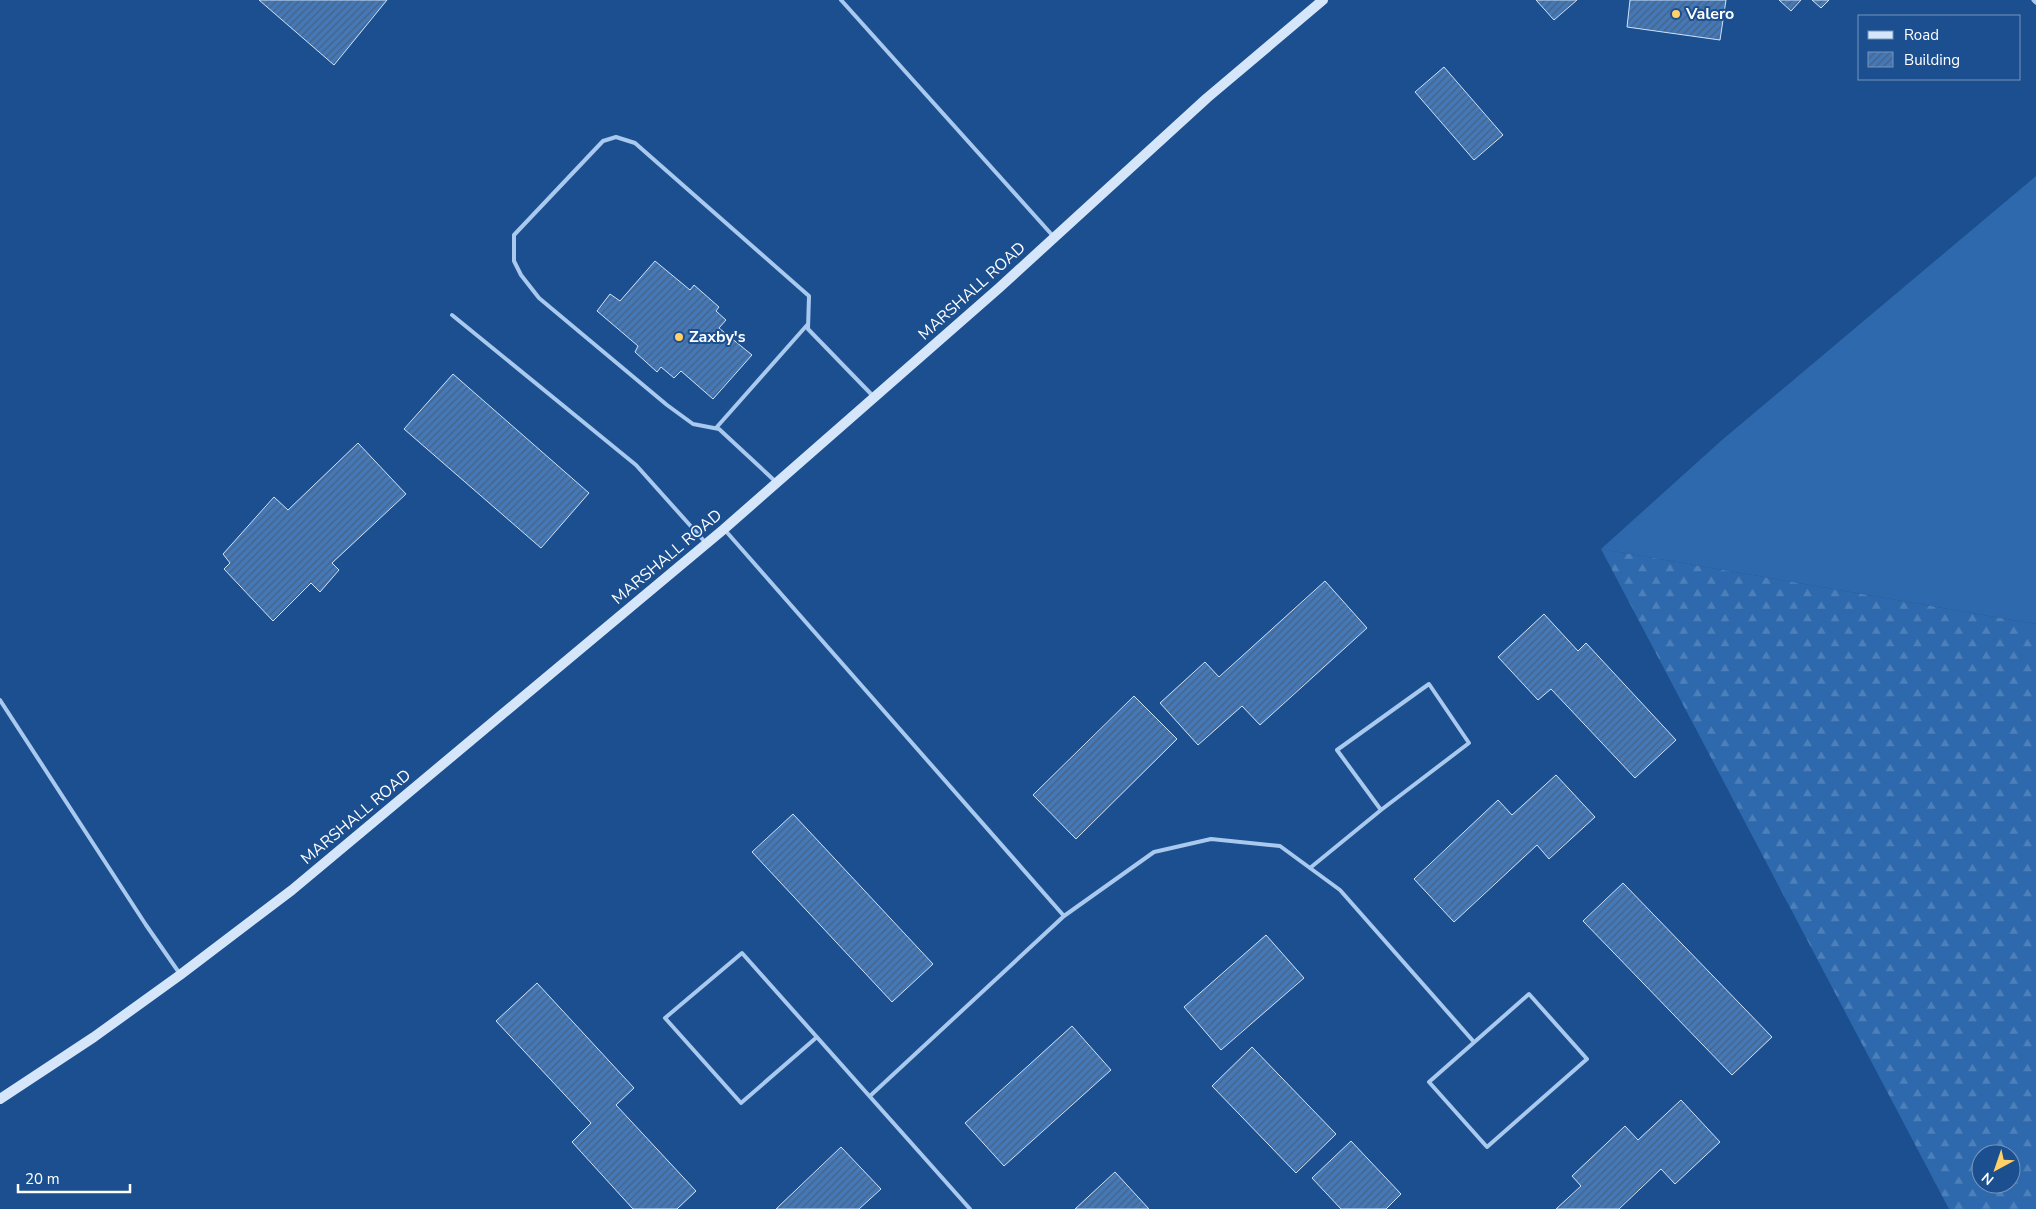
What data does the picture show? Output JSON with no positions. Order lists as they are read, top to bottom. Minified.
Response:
{"streets":{"main road":["MARSHALL ROAD"]},"places":["Valero","Zaxby's"],"legend":["Road","Building"],"scale_bar":"20 m","north":"bottom left"}
